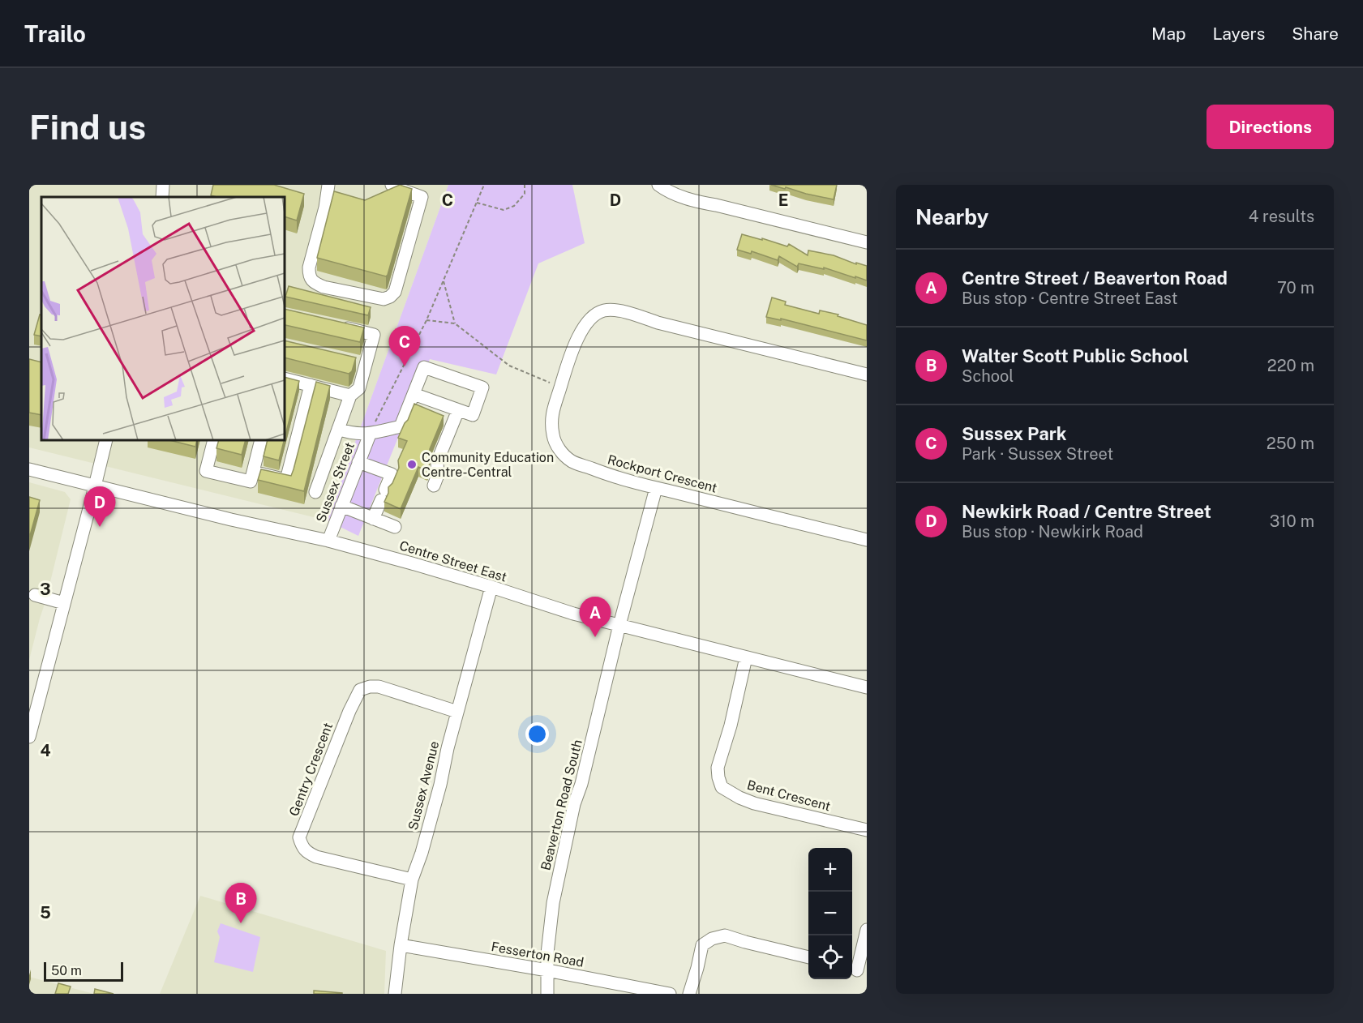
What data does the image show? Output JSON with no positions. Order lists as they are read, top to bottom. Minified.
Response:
{"streets":{"street":["Rockport Crescent","Sussex Street","Centre Street East","Gentry Crescent","Sussex Avenue","Bent Crescent","Beaverton Road South","Fesserton Road"]},"crossings":[["Rockport Crescent","Beaverton Road South"],["Sussex Street","Centre Street East"],["Centre Street East","Sussex Avenue"],["Centre Street East","Bent Crescent"],["Centre Street East","Beaverton Road South"],["Gentry Crescent","Sussex Avenue"],["Sussex Avenue","Fesserton Road"],["Beaverton Road South","Fesserton Road"]],"places":["Community Education Centre-Central"],"scale_bar":"50 m","page":{"header":"Trailo","nav":["Map","Layers","Share"],"buttons":"Directions","title":"Find us","heading":["Nearby","4 results"],"list":[{"mark":"A","name":"Centre Street / Beaverton Road","note":"Bus stop · Centre Street East","value":"70 m"},{"mark":"B","name":"Walter Scott Public School","note":"School","value":"220 m"},{"mark":"C","name":"Sussex Park","note":"Park · Sussex Street","value":"250 m"},{"mark":"D","name":"Newkirk Road / Centre Street","note":"Bus stop · Newkirk Road","value":"310 m"}],"pins":["C","D","A","B"],"map_buttons":["+","−"],"scale":"50 m"},"grid":{"columns":["C","D","E"],"rows":["3","4","5"]}}
